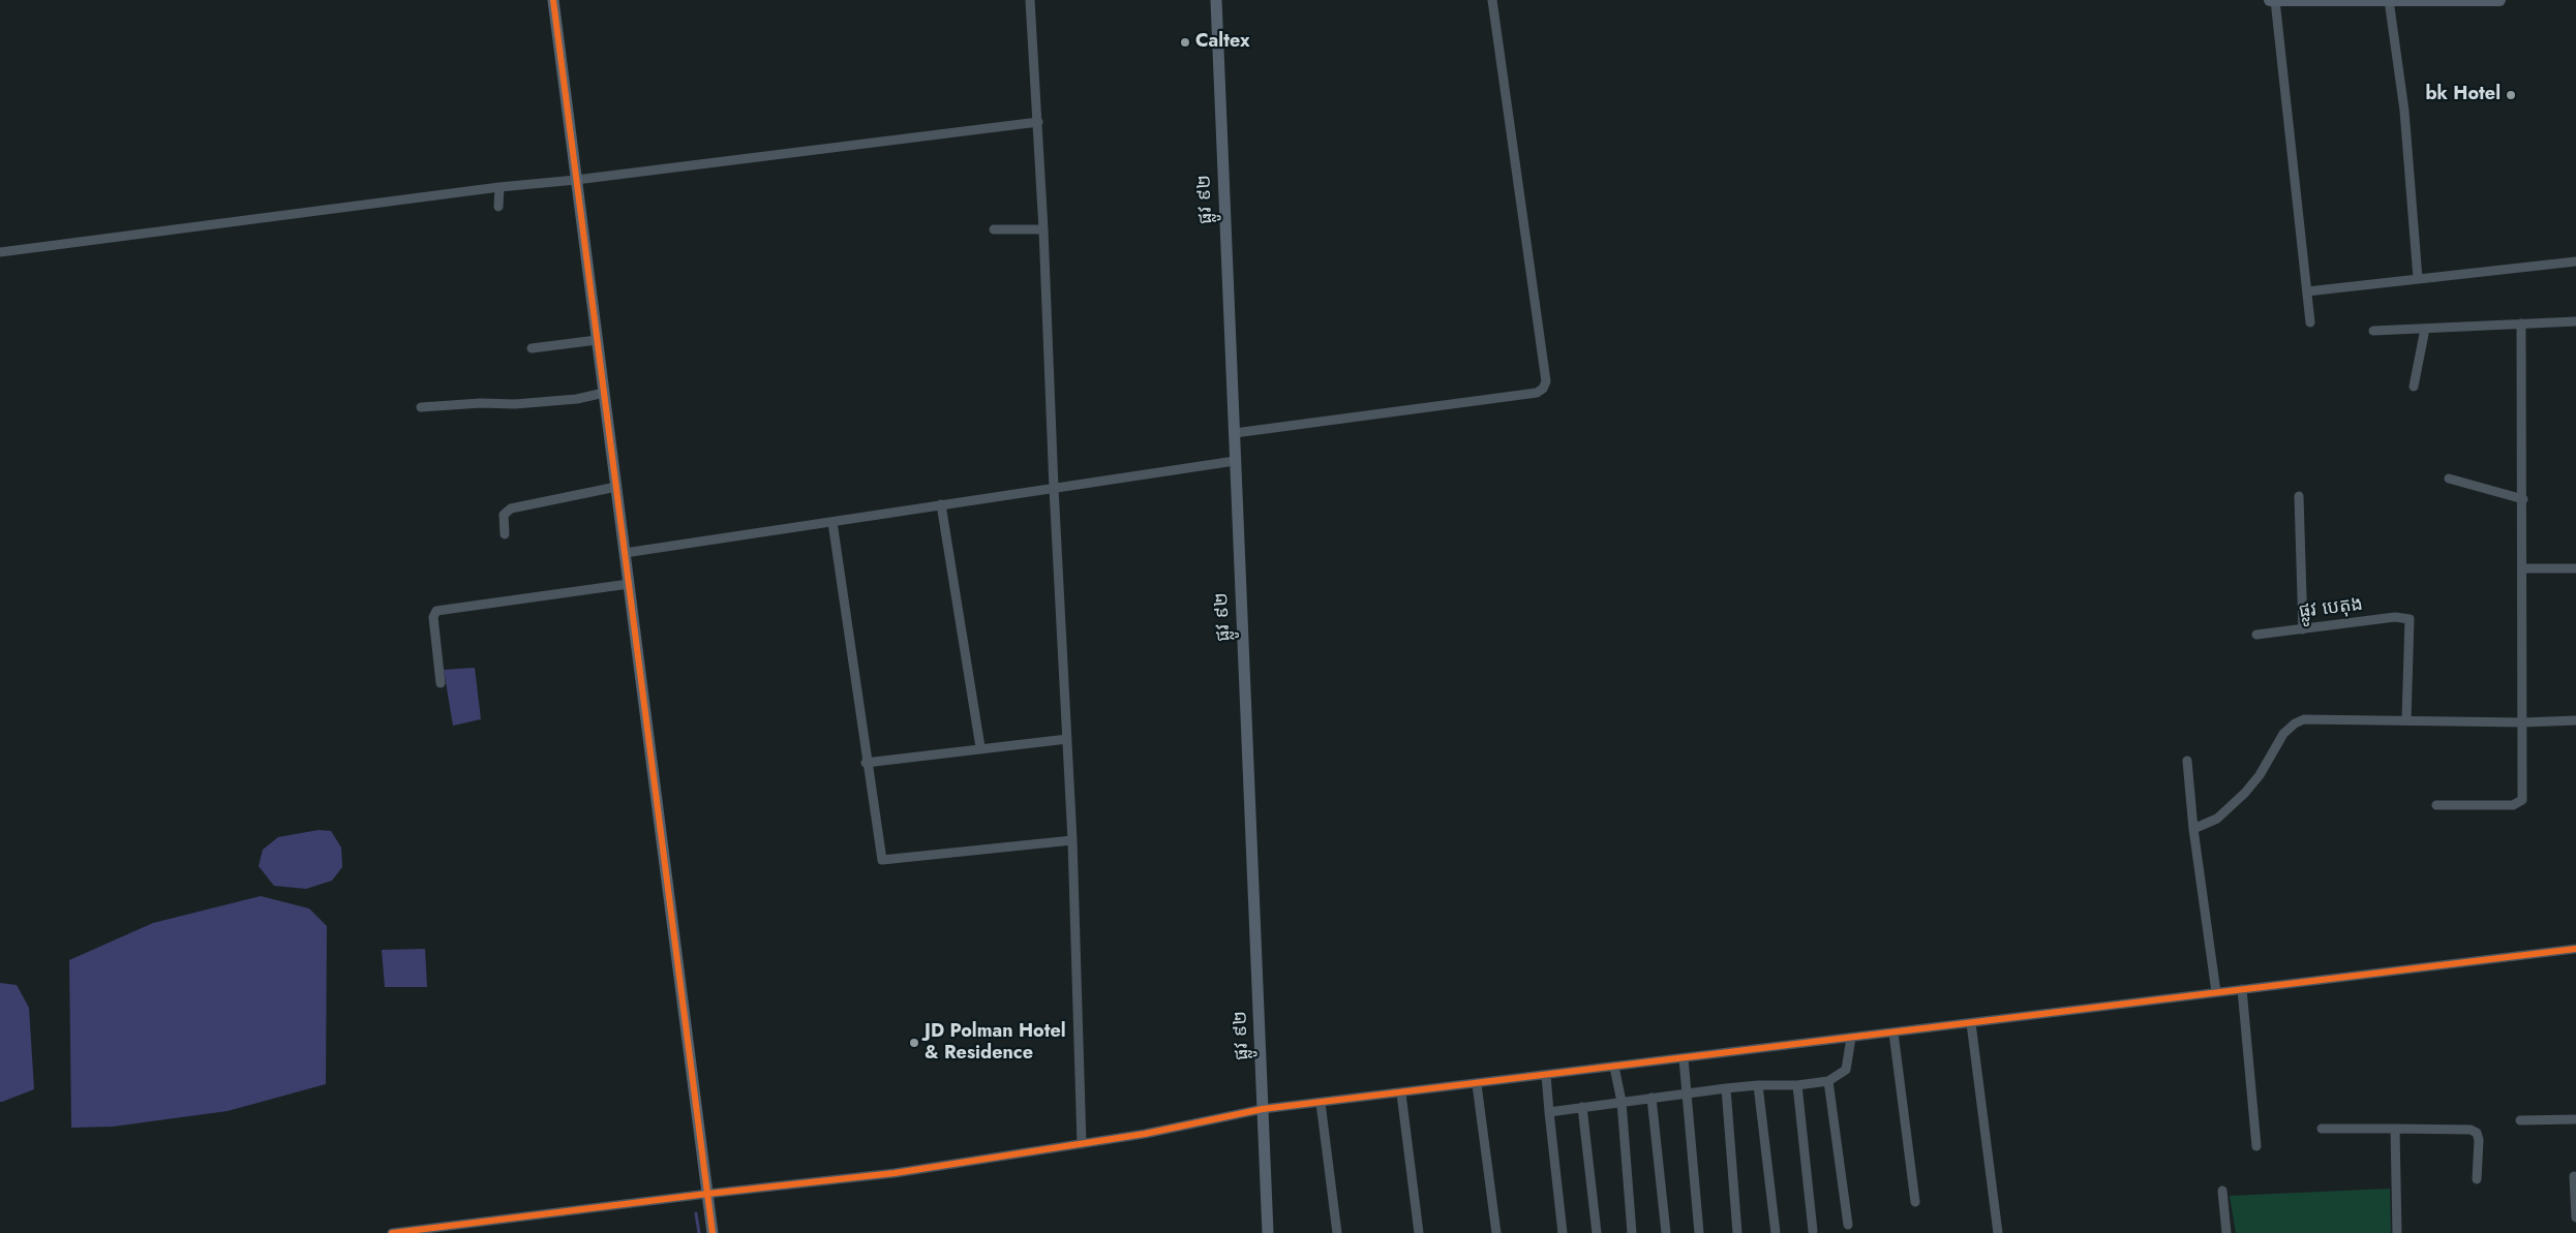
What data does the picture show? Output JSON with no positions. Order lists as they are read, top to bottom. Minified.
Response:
{"streets":{"street":["ផ្លូវ ៩២","ផ្លូវ បេតុង"]},"places":["Caltex","bk Hotel","JD Polman Hotel & Residence"]}
